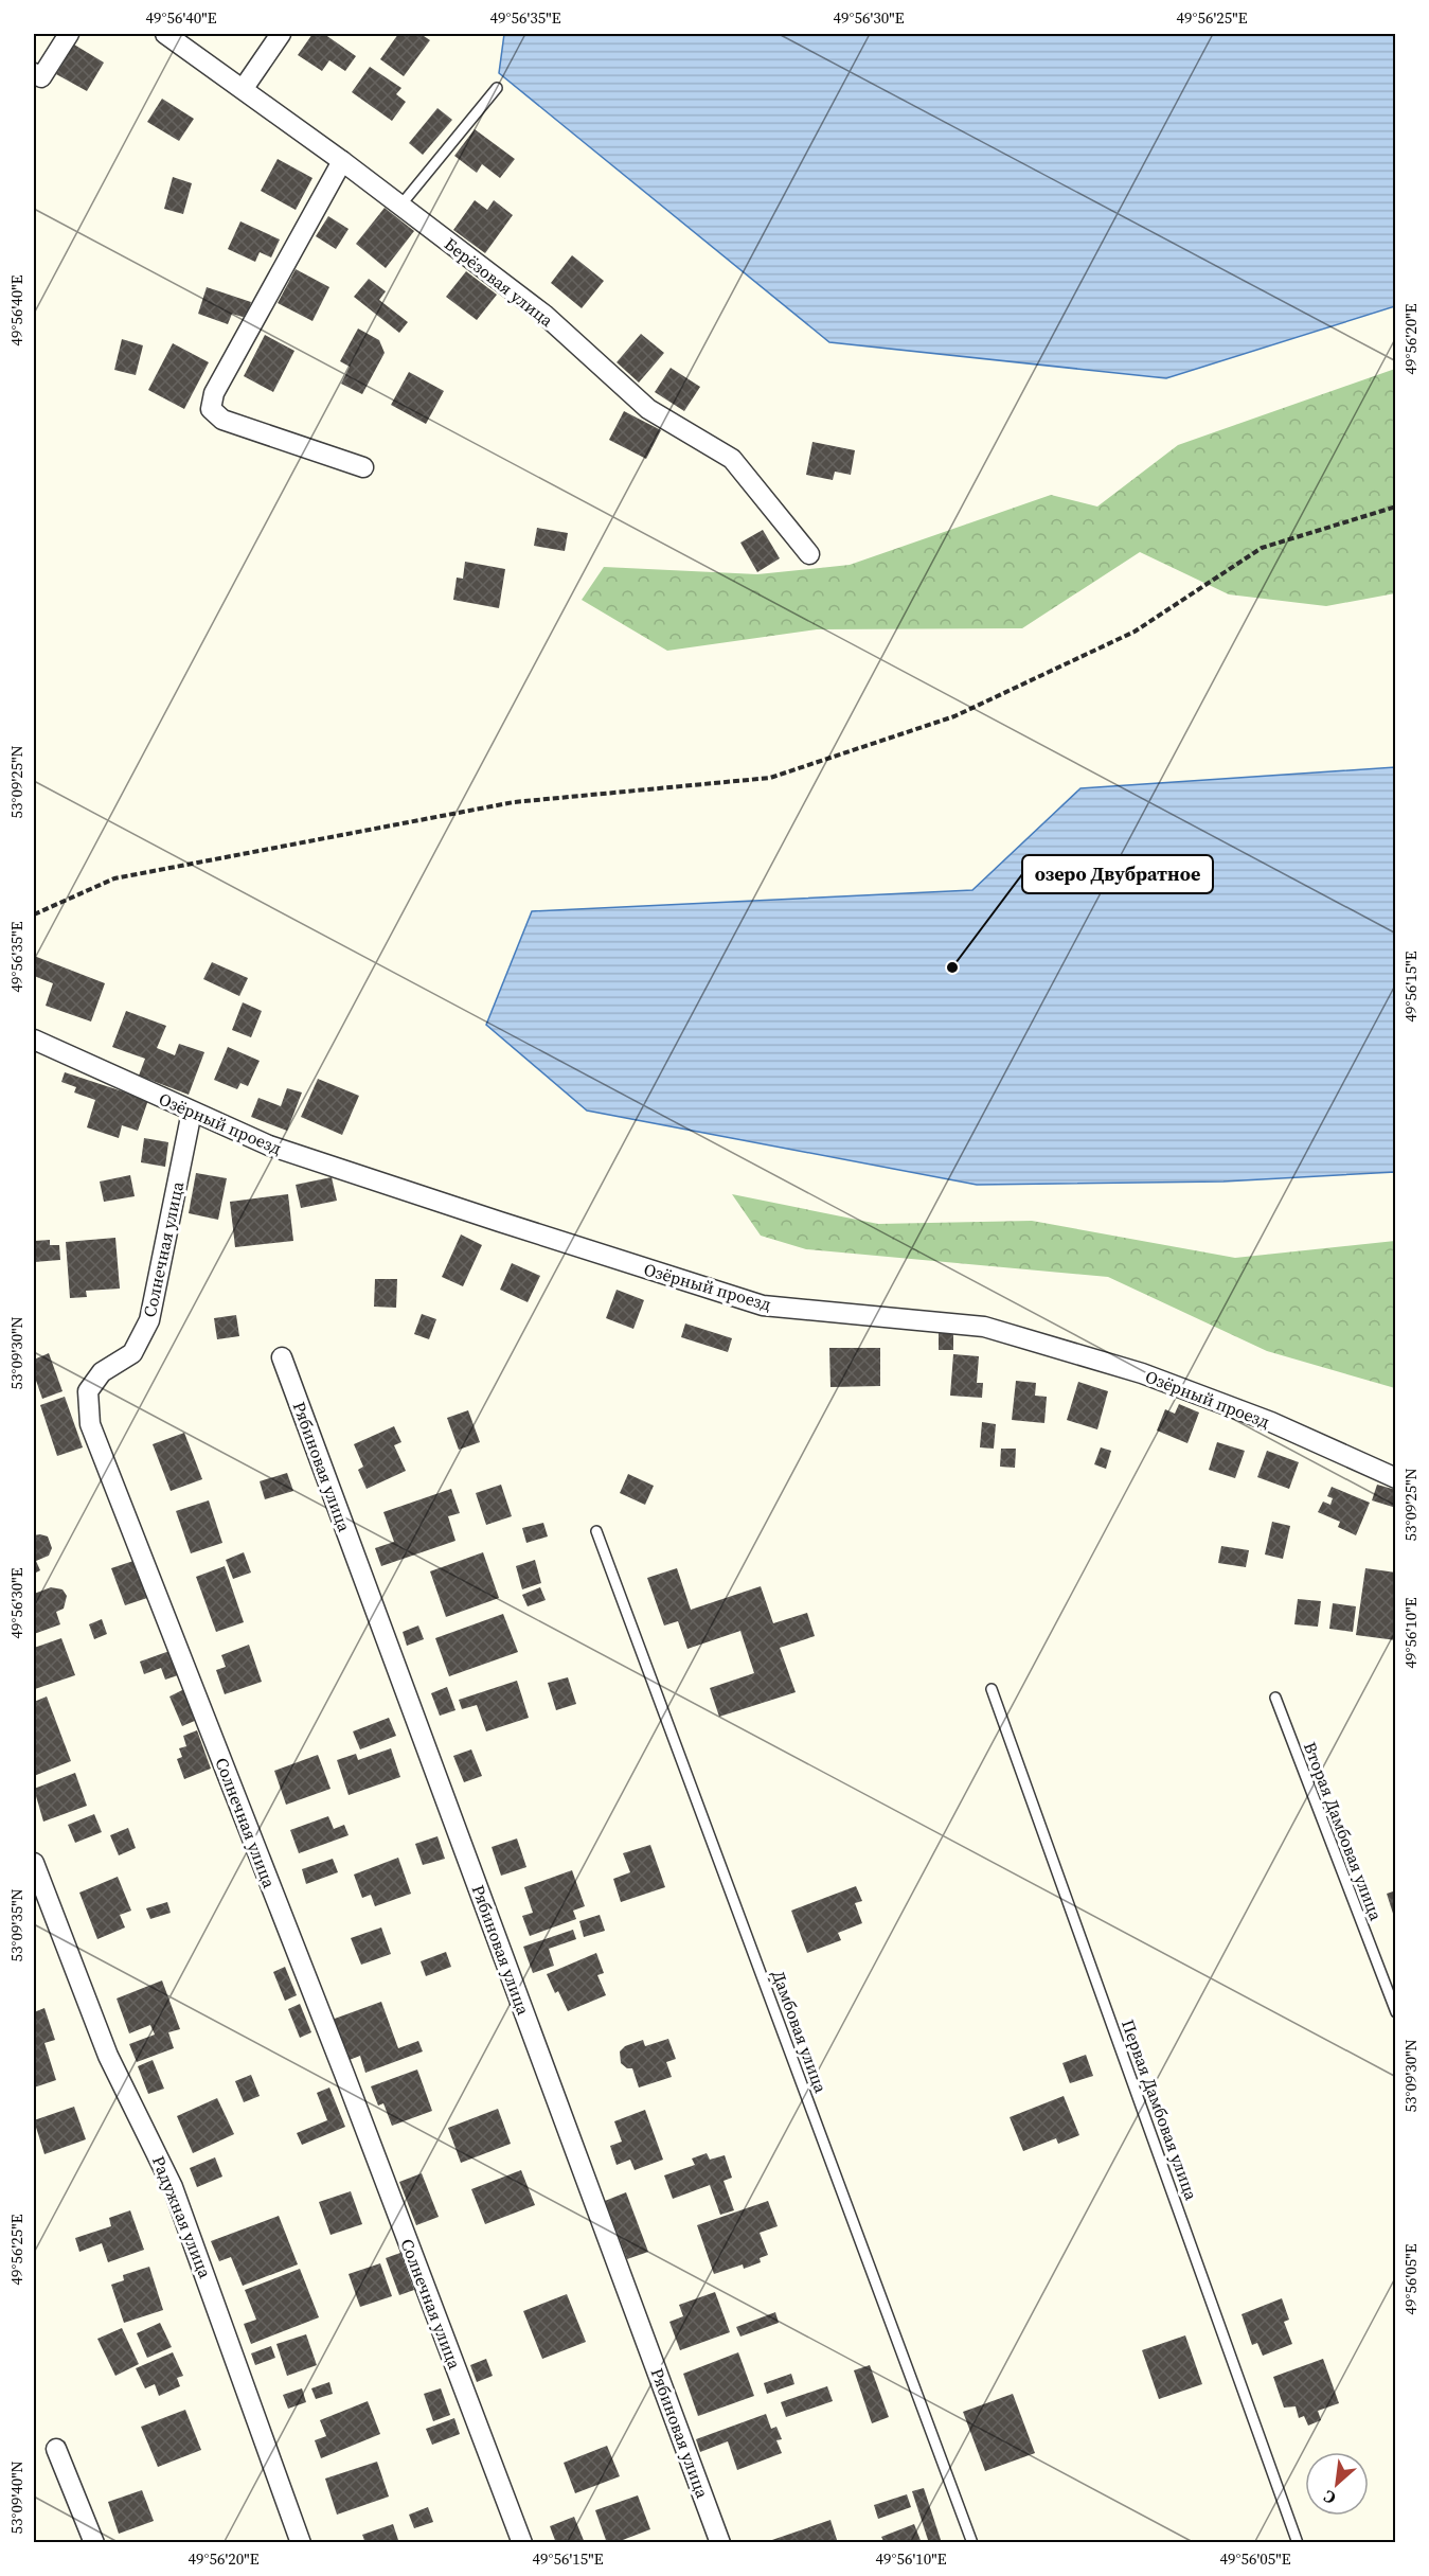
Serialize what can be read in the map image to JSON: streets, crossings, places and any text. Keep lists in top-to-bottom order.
{
  "streets": {
    "street": [
      "Берёзовая улица",
      "Озёрный проезд",
      "Солнечная улица",
      "Рябиновая улица",
      "Радужная улица"
    ],
    "lane": ["Вторая Дамбовая улица", "Дамбовая улица", "Первая Дамбовая улица"]
  },
  "crossings": [
    ["Озёрный проезд", "Солнечная улица"]
  ],
  "places": ["озеро Двубратное"],
  "north": "bottom left",
  "coordinates": [
    "49°56'40\"E",
    "49°56'35\"E",
    "49°56'30\"E",
    "49°56'25\"E",
    "49°56'20\"E",
    "53°09'25\"N",
    "49°56'15\"E",
    "53°09'30\"N",
    "49°56'10\"E",
    "53°09'35\"N",
    "49°56'05\"E",
    "53°09'40\"N"
  ]
}
